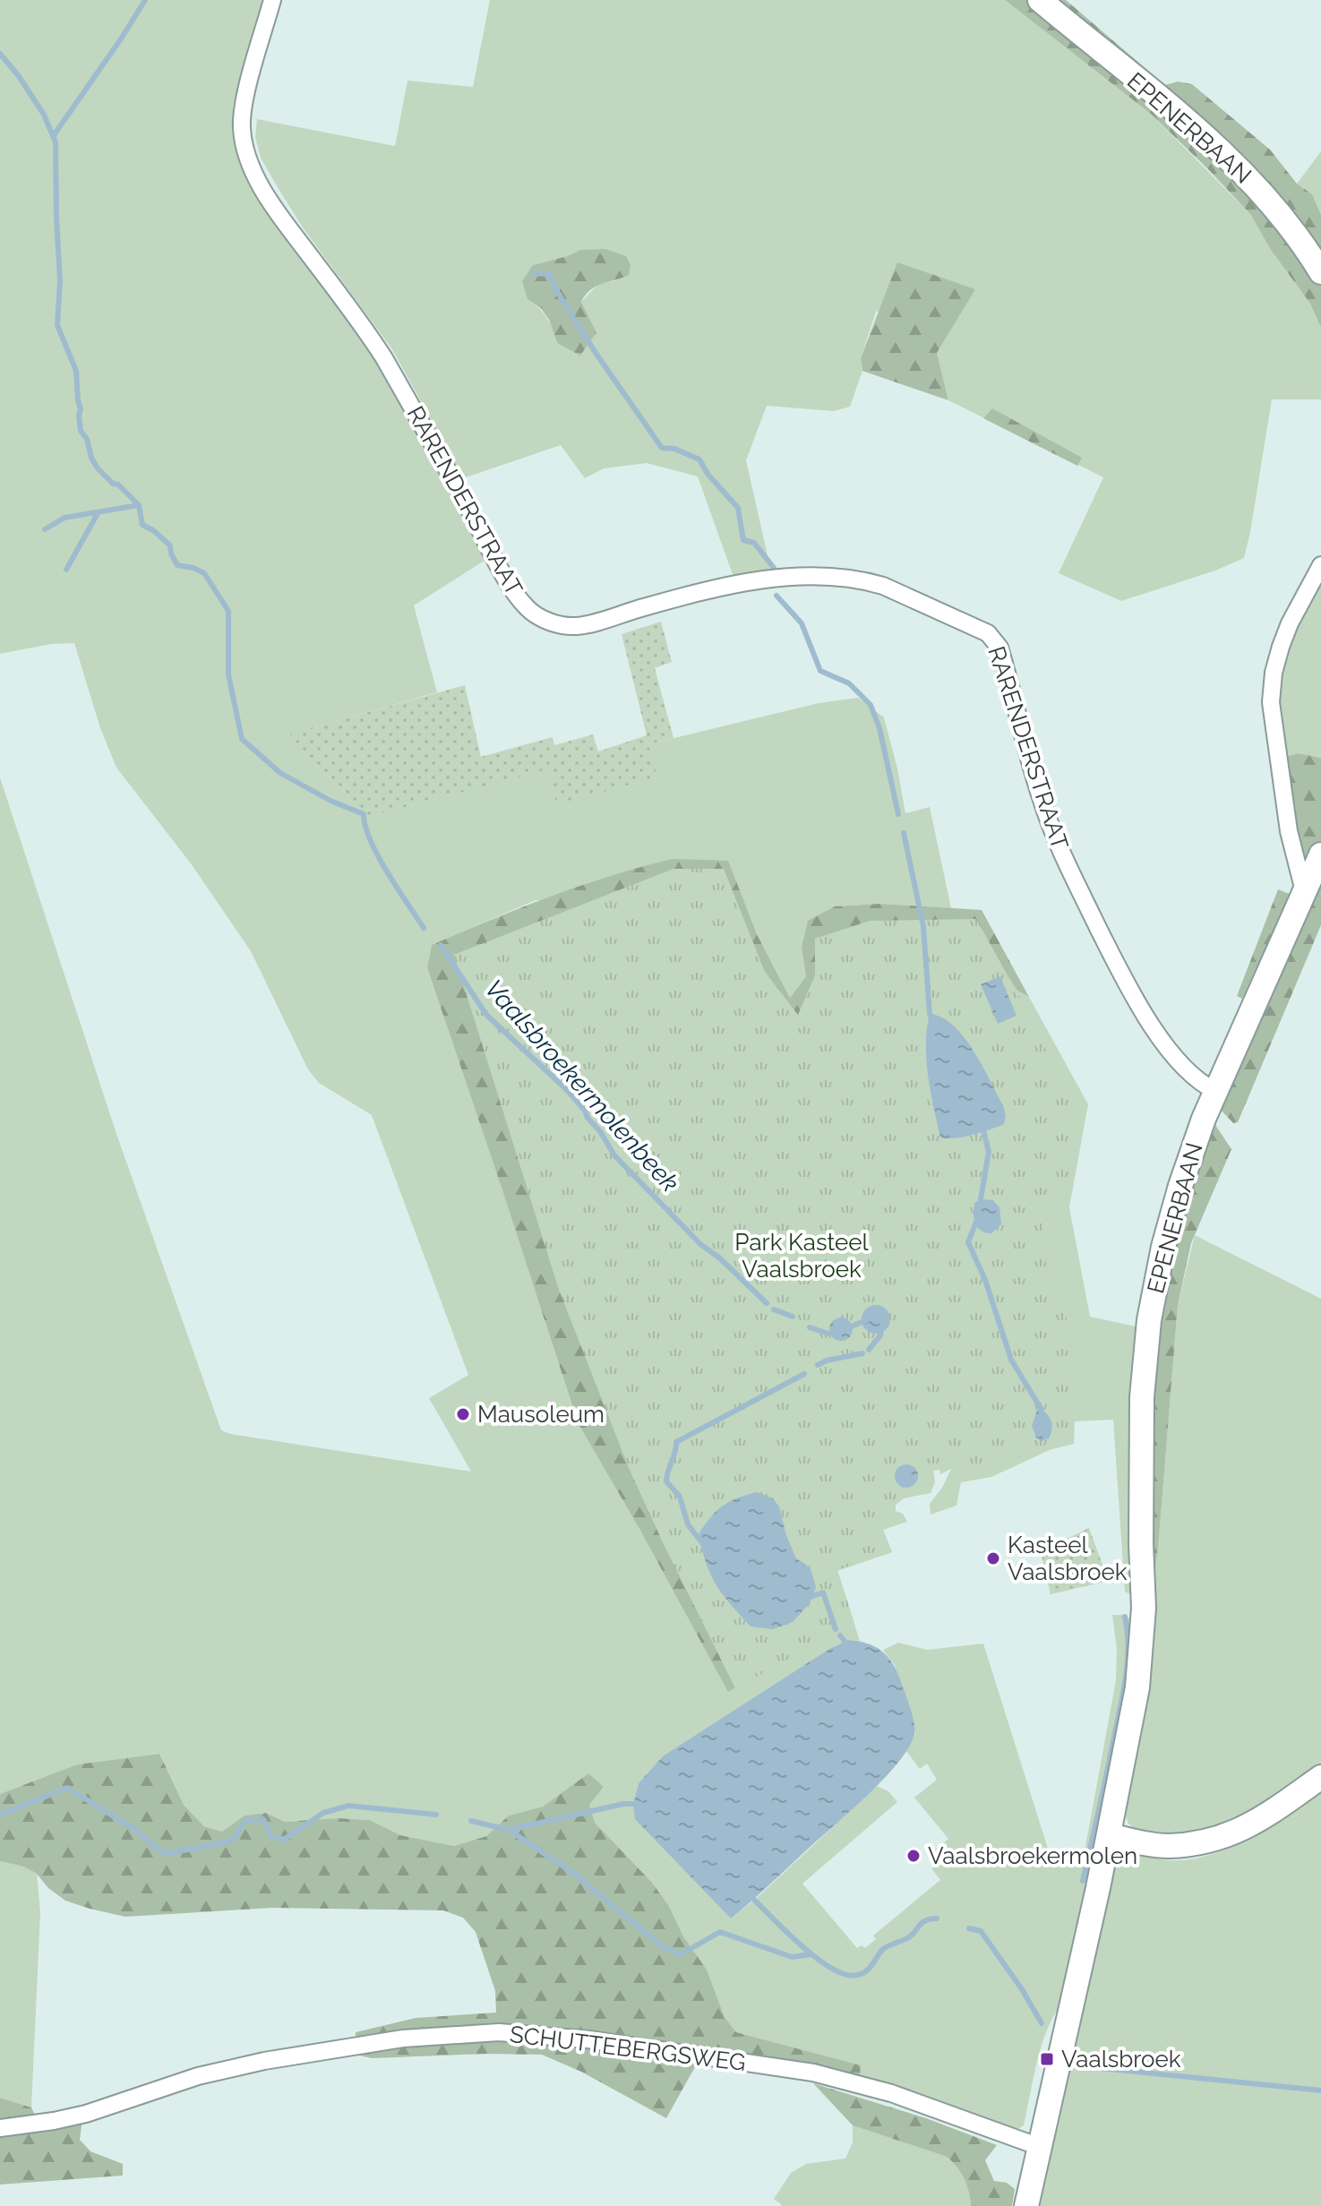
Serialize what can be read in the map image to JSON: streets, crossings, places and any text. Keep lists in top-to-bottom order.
{
  "streets": {
    "street": ["EPENERBAAN", "RARENDERSTRAAT", "SCHUTTEBERGSWEG"]
  },
  "crossings": [
    ["EPENERBAAN", "RARENDERSTRAAT"]
  ],
  "water": ["Vaalsbroekermolenbeek"],
  "parks": ["Park Kasteel Vaalsbroek"],
  "places": {
    "other": ["Mausoleum", "Kasteel Vaalsbroek", "Vaalsbroekermolen"],
    "transit": ["Vaalsbroek"]
  }
}
